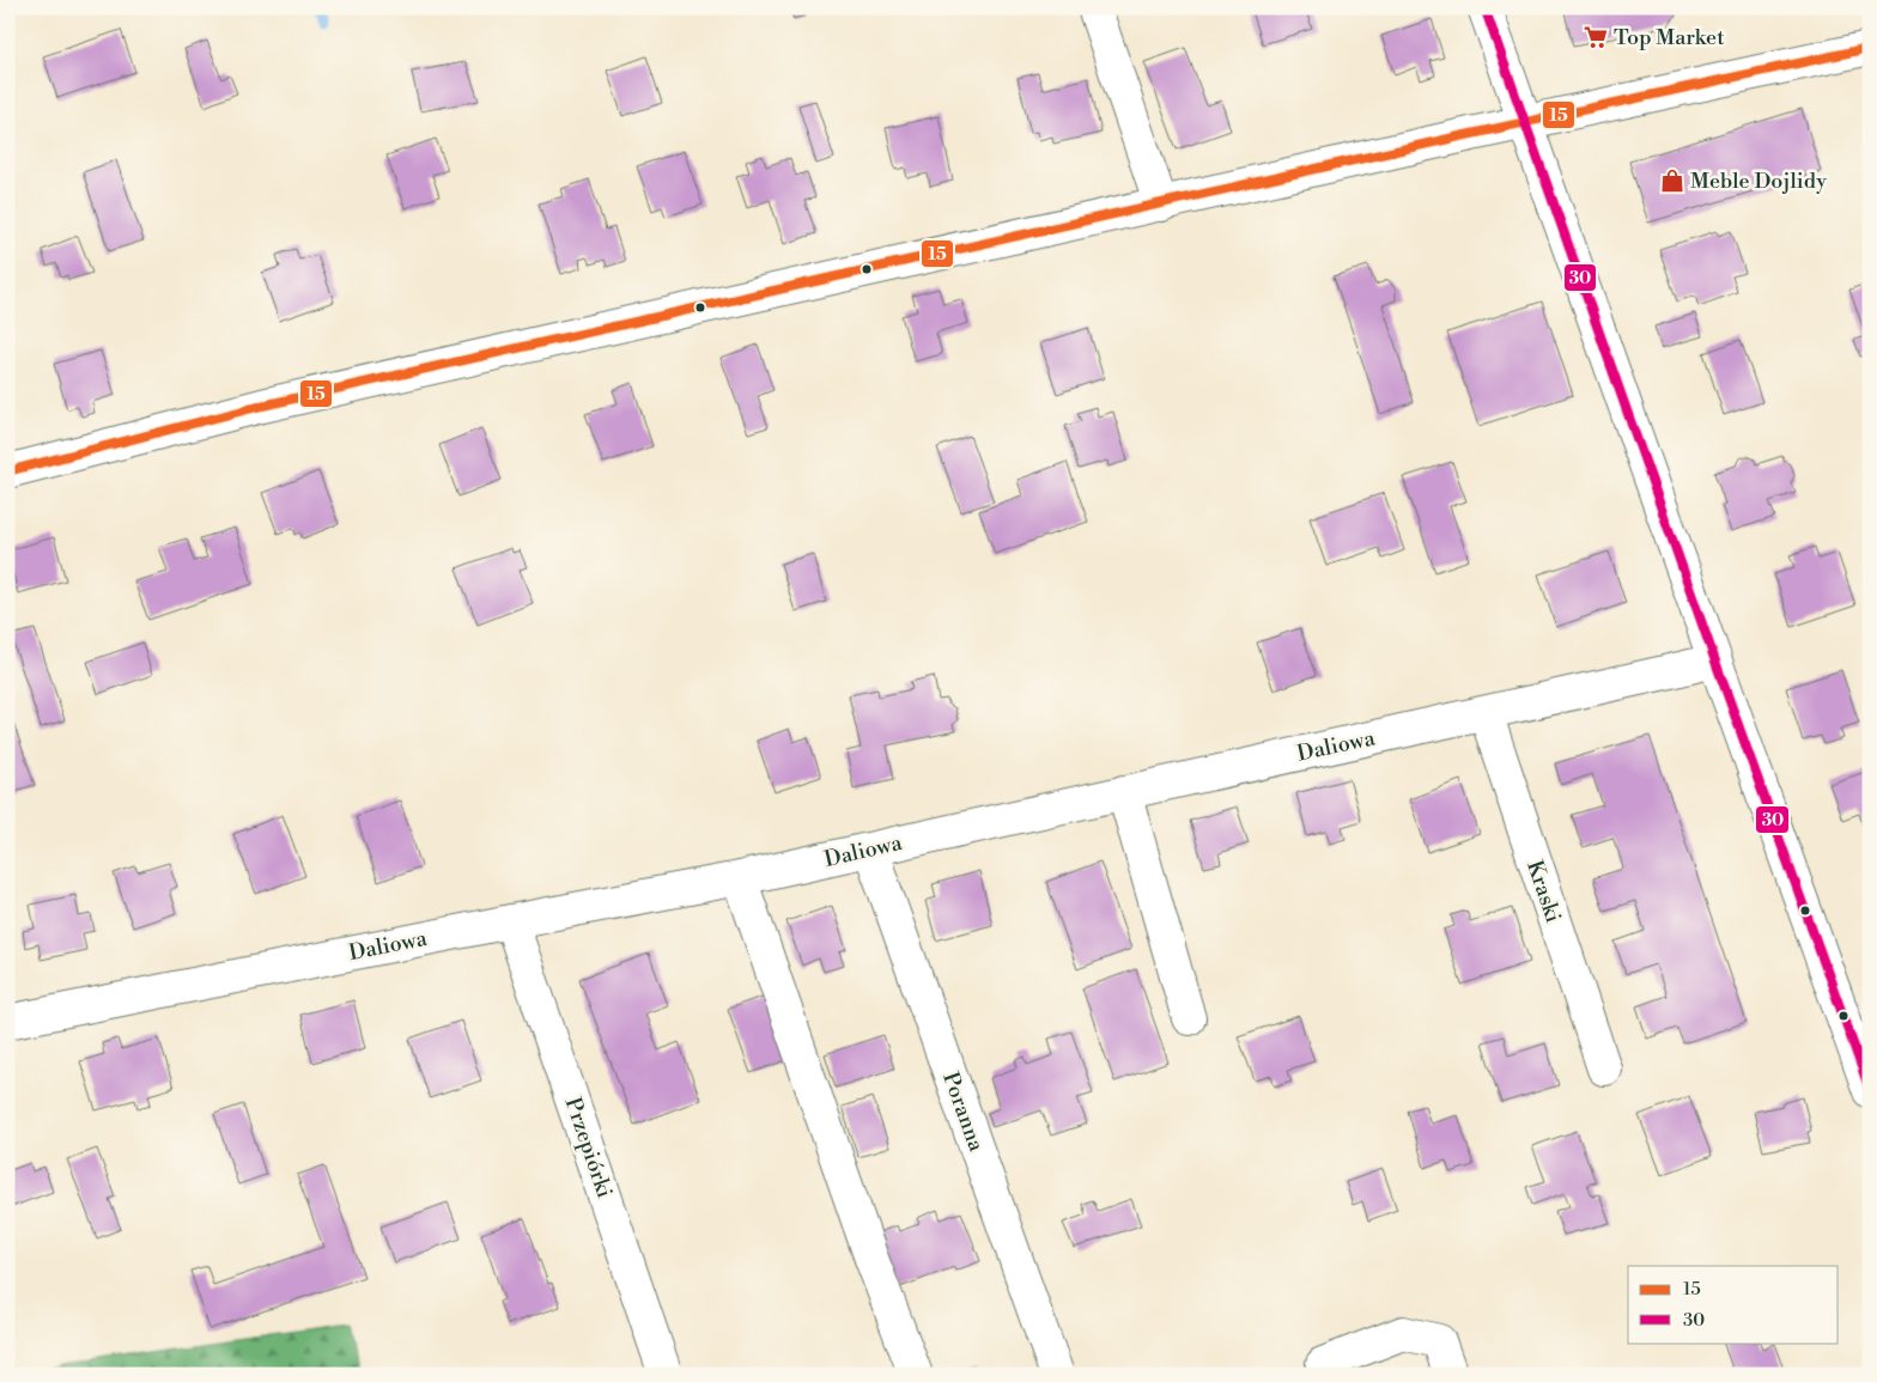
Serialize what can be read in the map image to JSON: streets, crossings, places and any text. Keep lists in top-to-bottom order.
{
  "streets": {
    "street": [
      "Daliowa",
      "Kraski",
      "Poranna",
      "Przepiórki"
    ]
  },
  "crossings": [
    ["Daliowa", "Kraski"],
    ["Daliowa", "Poranna"],
    ["Daliowa", "Przepiórki"]
  ],
  "places": {
    "supermarket": ["Top Market"],
    "shop": ["Meble Dojlidy"]
  },
  "lines": ["transit line 30", "transit line 15"],
  "legend": ["15", "30"]
}
